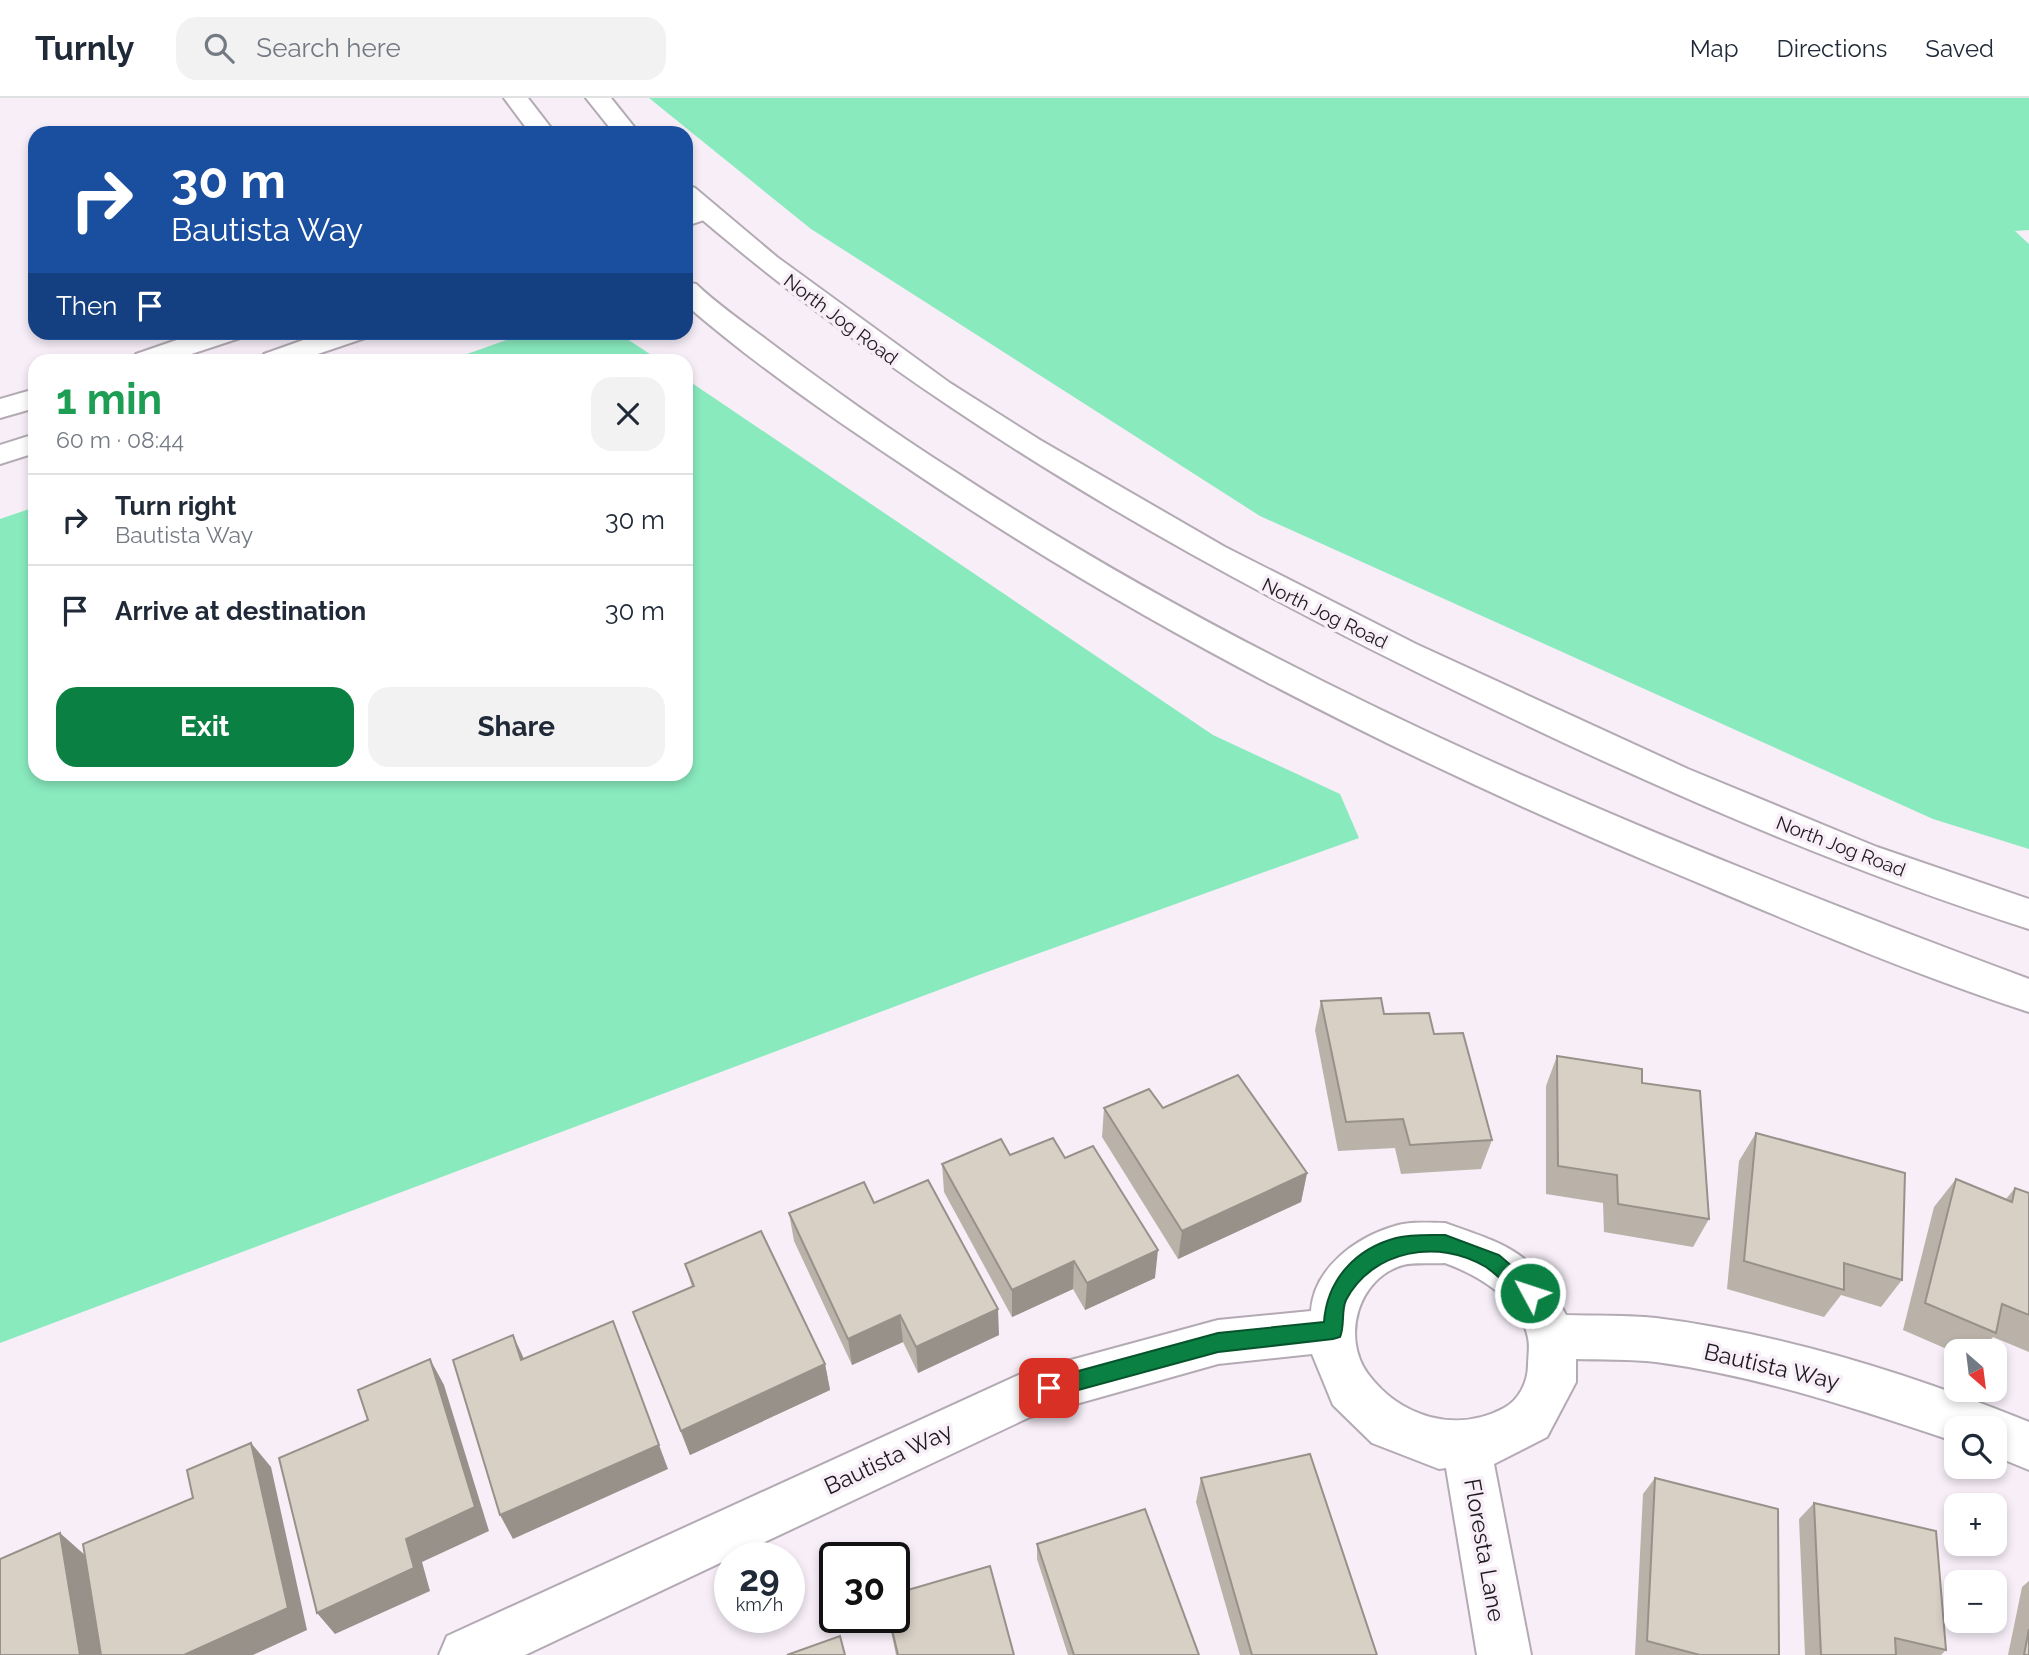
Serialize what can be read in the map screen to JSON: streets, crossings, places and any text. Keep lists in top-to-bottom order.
{
  "streets": {
    "main road": ["North Jog Road", "Bautista Way", "Floresta Lane"]
  },
  "crossings": [
    ["Bautista Way", "Floresta Lane"]
  ],
  "north": "bottom right",
  "page": {
    "header": "Turnly",
    "search": "Search here",
    "nav": ["Map", "Directions", "Saved"],
    "turn": ["30 m", "Bautista Way"],
    "then": "Then",
    "heading": ["1 min", "60 m · 08:44"],
    "list": [
      {
        "name": "Turn right",
        "note": "Bautista Way",
        "value": "30 m"
      },
      {
        "name": "Arrive at destination",
        "value": "30 m"
      }
    ],
    "buttons": ["Exit", "Share"],
    "map_buttons": ["+", "−"],
    "speed": "29 km/h",
    "limit": "30"
  }
}
